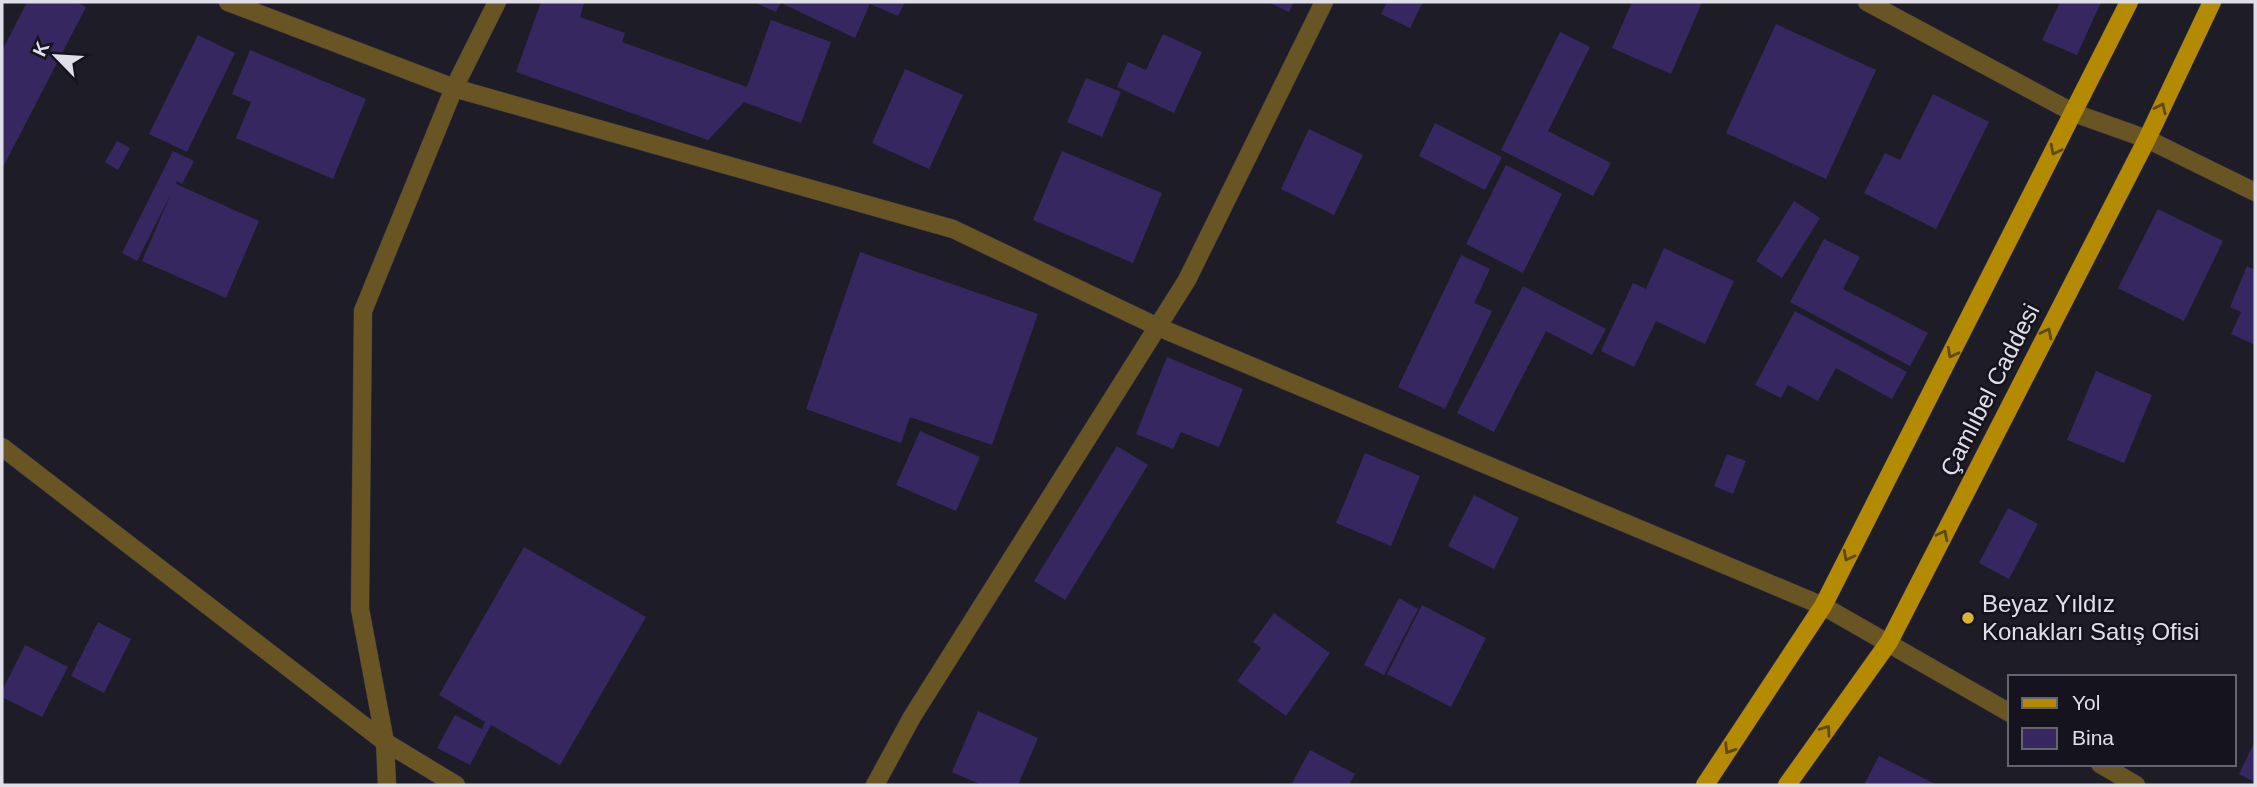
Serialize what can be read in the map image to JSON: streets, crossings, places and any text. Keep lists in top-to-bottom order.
{
  "streets": {
    "main road": ["Çamlıbel Caddesi"]
  },
  "places": ["Beyaz Yıldız Konakları Satış Ofisi"],
  "legend": ["Yol", "Bina"],
  "north": "top left"
}
